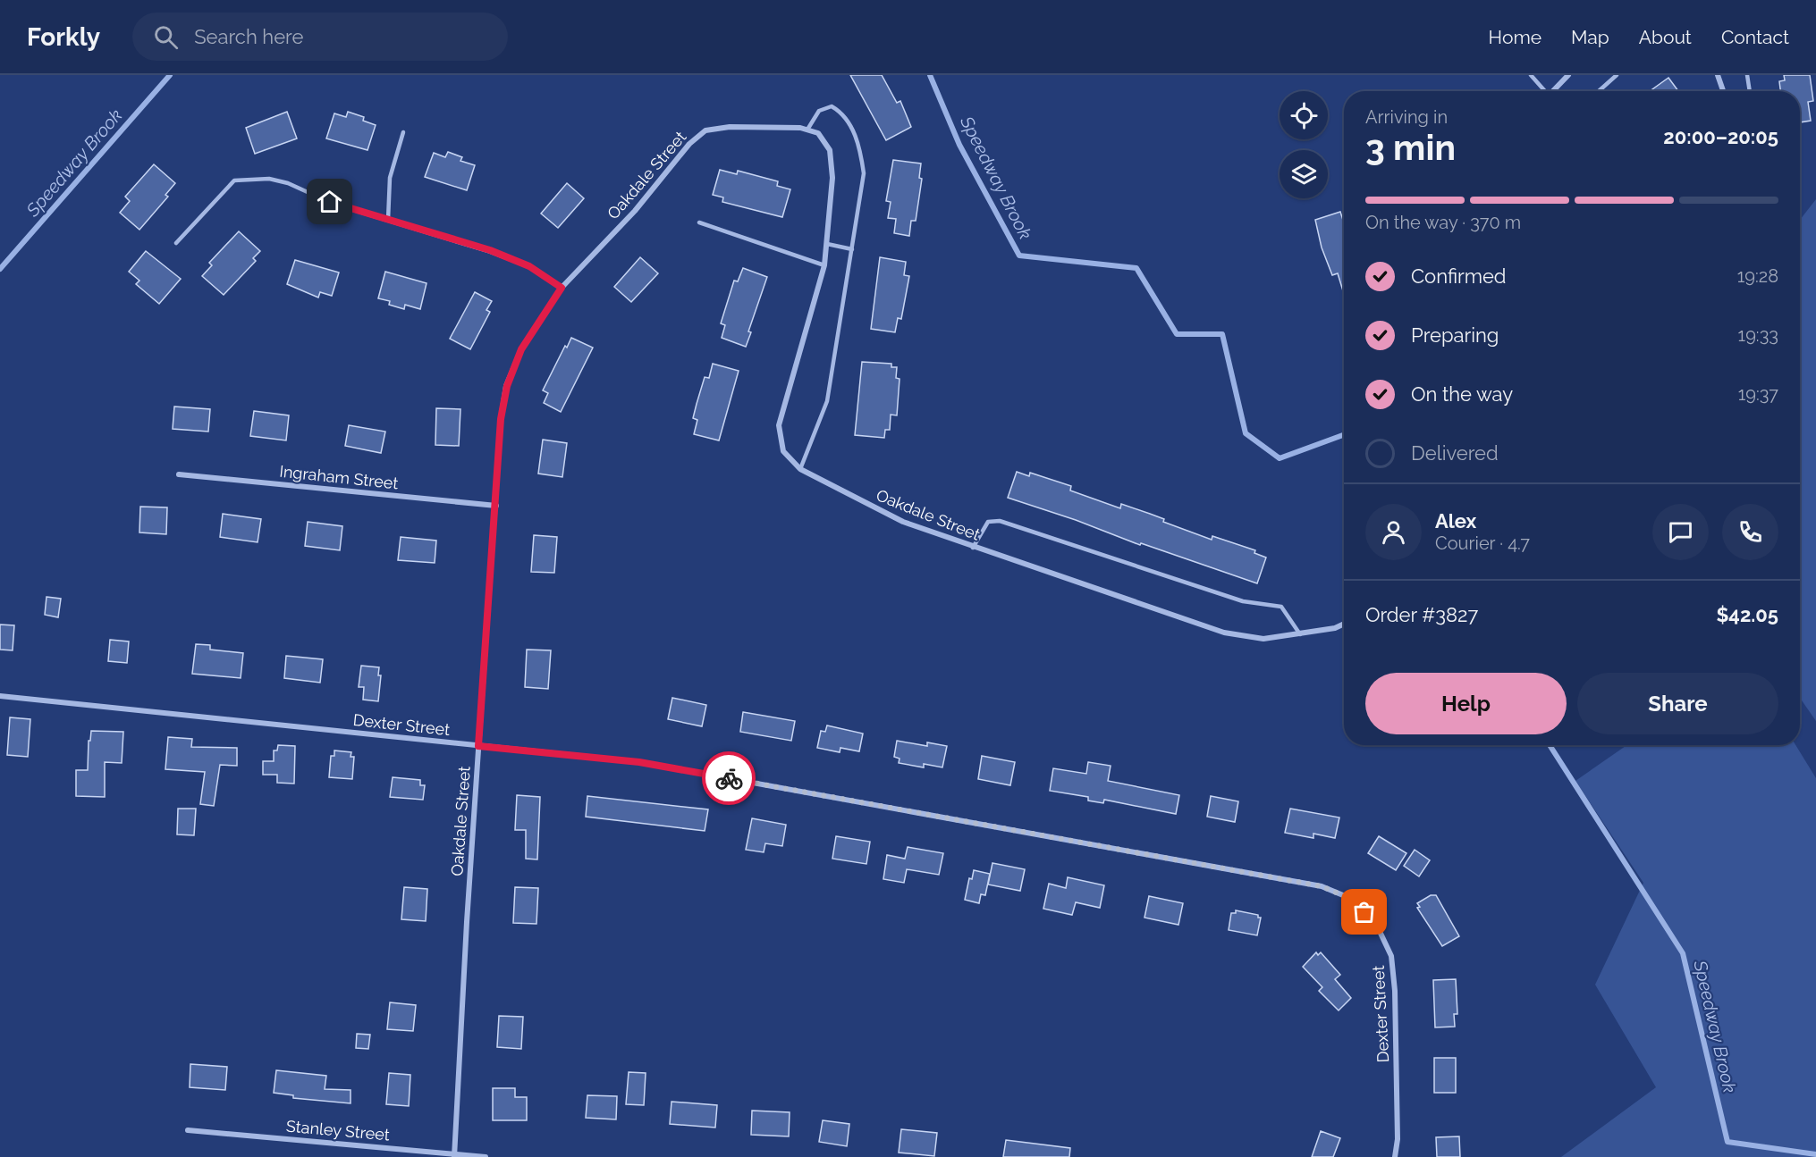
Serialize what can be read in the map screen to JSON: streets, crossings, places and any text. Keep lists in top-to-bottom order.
{
  "streets": {
    "street": [
      "Oakdale Street",
      "Ingraham Street",
      "Dexter Street",
      "Stanley Street"
    ]
  },
  "crossings": [
    ["Oakdale Street", "Ingraham Street"],
    ["Oakdale Street", "Dexter Street"],
    ["Oakdale Street", "Stanley Street"]
  ],
  "water": ["Speedway Brook"],
  "page": {
    "header": "Forkly",
    "search": "Search here",
    "nav": [
      "Home",
      "Map",
      "About",
      "Contact"
    ],
    "heading": ["3 min", "Arriving in", "20:00–20:05"],
    "panel": [
      "Alex",
      "Courier · 4.7",
      "Order #3827",
      "$42.05"
    ],
    "bar": "On the way · 370 m",
    "list": [
      ["Confirmed", "19:28"],
      ["Preparing", "19:33"],
      ["On the way", "19:37"],
      "Delivered"
    ],
    "buttons": ["Help", "Share"]
  }
}
